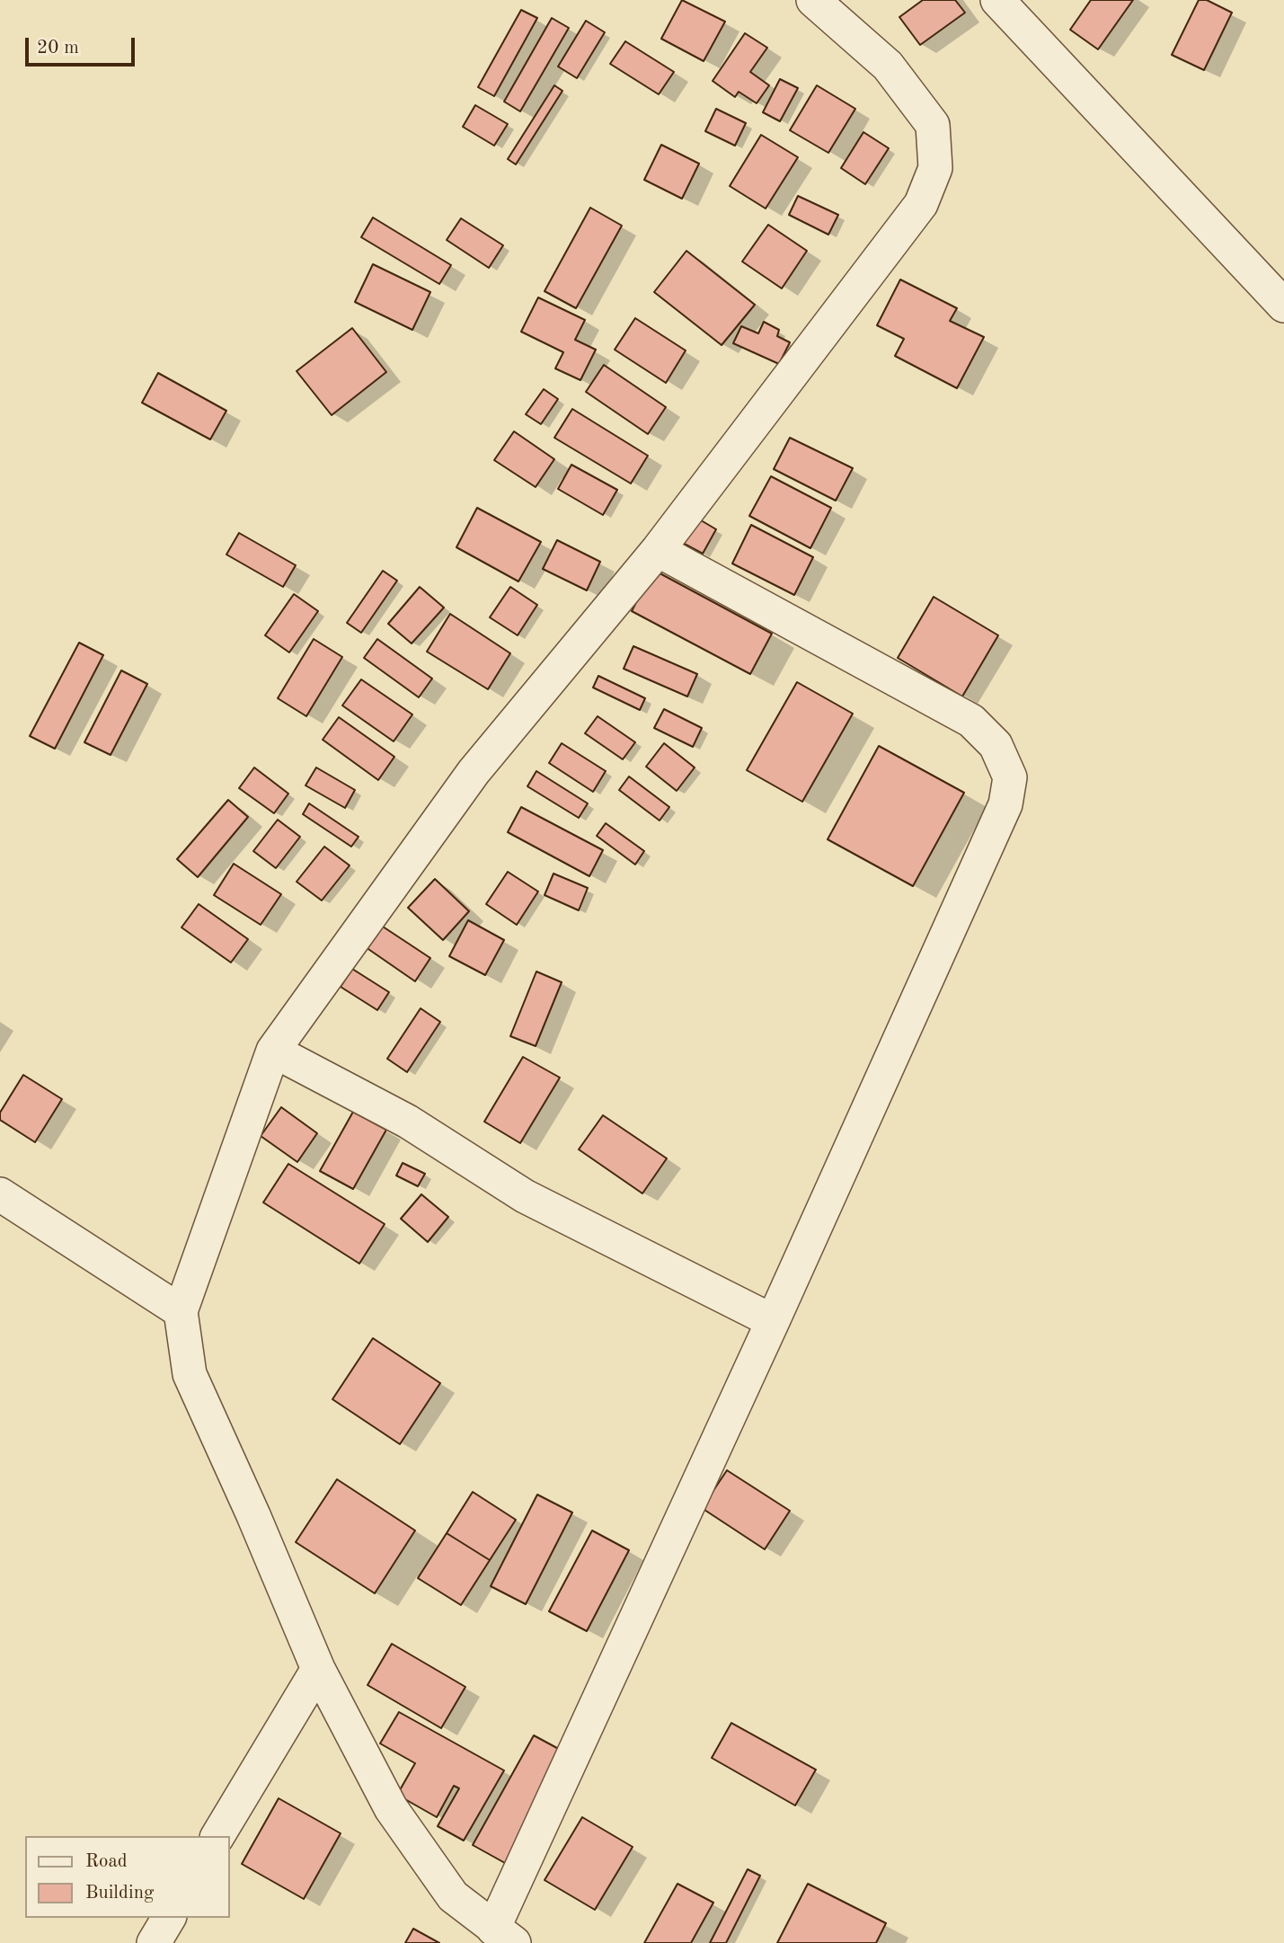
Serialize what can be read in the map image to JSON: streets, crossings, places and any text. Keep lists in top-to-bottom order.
{
  "legend": ["Road", "Building"],
  "scale_bar": "20 m"
}
